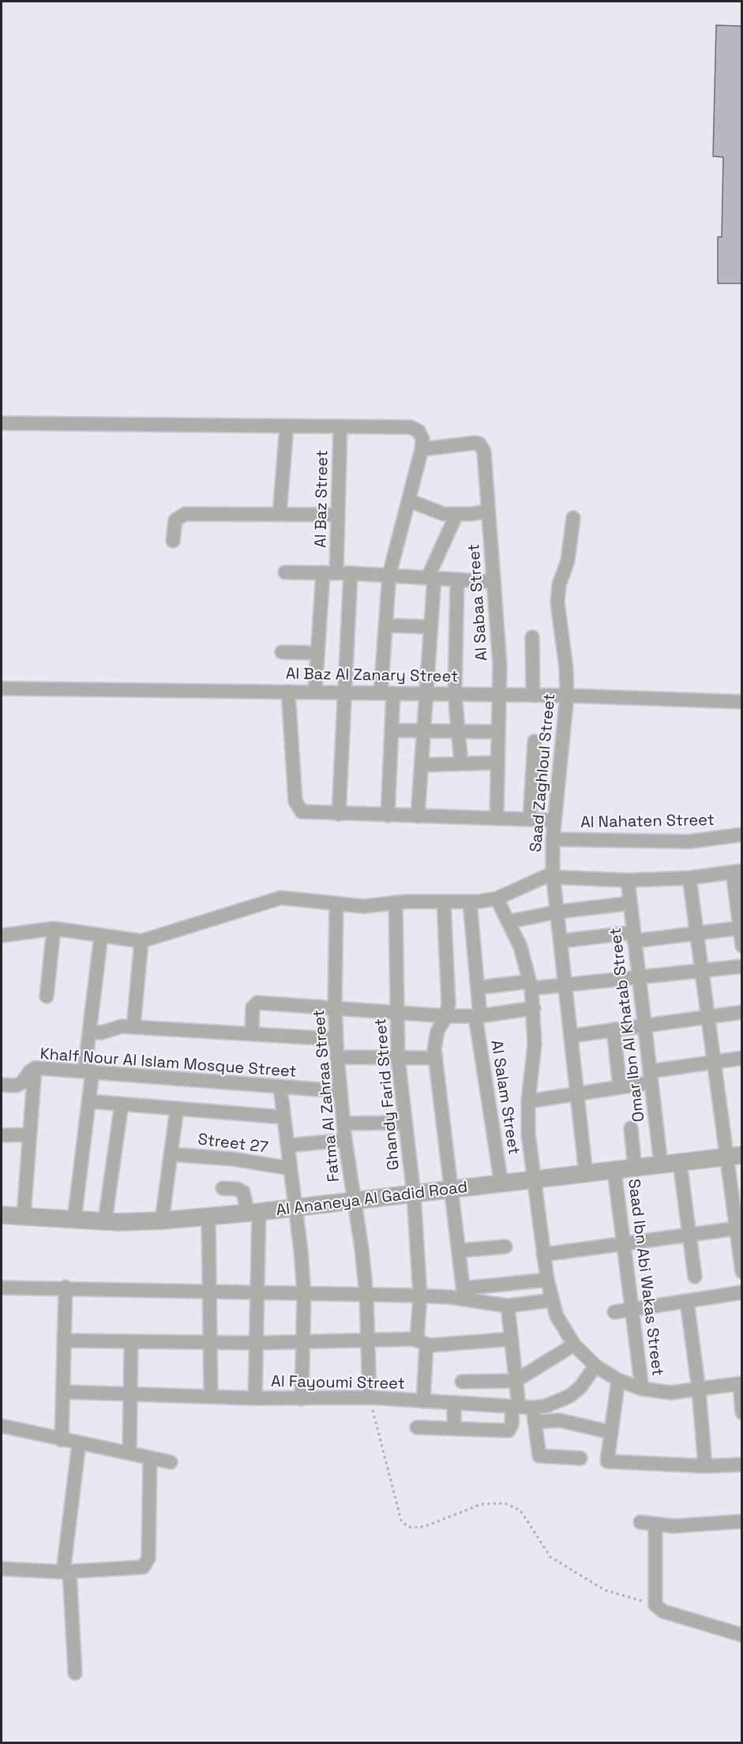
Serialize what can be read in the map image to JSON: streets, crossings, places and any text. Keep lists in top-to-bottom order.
{
  "streets": {
    "street": [
      "Al Baz Street",
      "Al Sabaa Street",
      "Al Baz Al Zanary Street",
      "Saad Zaghloul Street",
      "Al Nahaten Street",
      "Omar Ibn Al Khatab Street",
      "Khalf Nour Al Islam Mosque Street",
      "Ghandy Farid Street",
      "Fatma Al Zahraa Street",
      "Al Salam Street",
      "Street 27",
      "Al Ananeya Al Gadid Road",
      "Saad Ibn Abi Wakas Street",
      "Al Fayoumi Street"
    ]
  },
  "crossings": [
    ["Al Sabaa Street", "Al Baz Al Zanary Street"],
    ["Al Baz Al Zanary Street", "Saad Zaghloul Street"],
    ["Saad Zaghloul Street", "Al Nahaten Street"],
    ["Saad Zaghloul Street", "Al Ananeya Al Gadid Road"],
    ["Omar Ibn Al Khatab Street", "Al Ananeya Al Gadid Road"],
    ["Khalf Nour Al Islam Mosque Street", "Fatma Al Zahraa Street"],
    ["Ghandy Farid Street", "Al Ananeya Al Gadid Road"],
    ["Ghandy Farid Street", "Al Fayoumi Street"],
    ["Fatma Al Zahraa Street", "Al Ananeya Al Gadid Road"],
    ["Fatma Al Zahraa Street", "Al Fayoumi Street"],
    ["Al Salam Street", "Al Ananeya Al Gadid Road"],
    ["Al Ananeya Al Gadid Road", "Saad Ibn Abi Wakas Street"]
  ]
}
